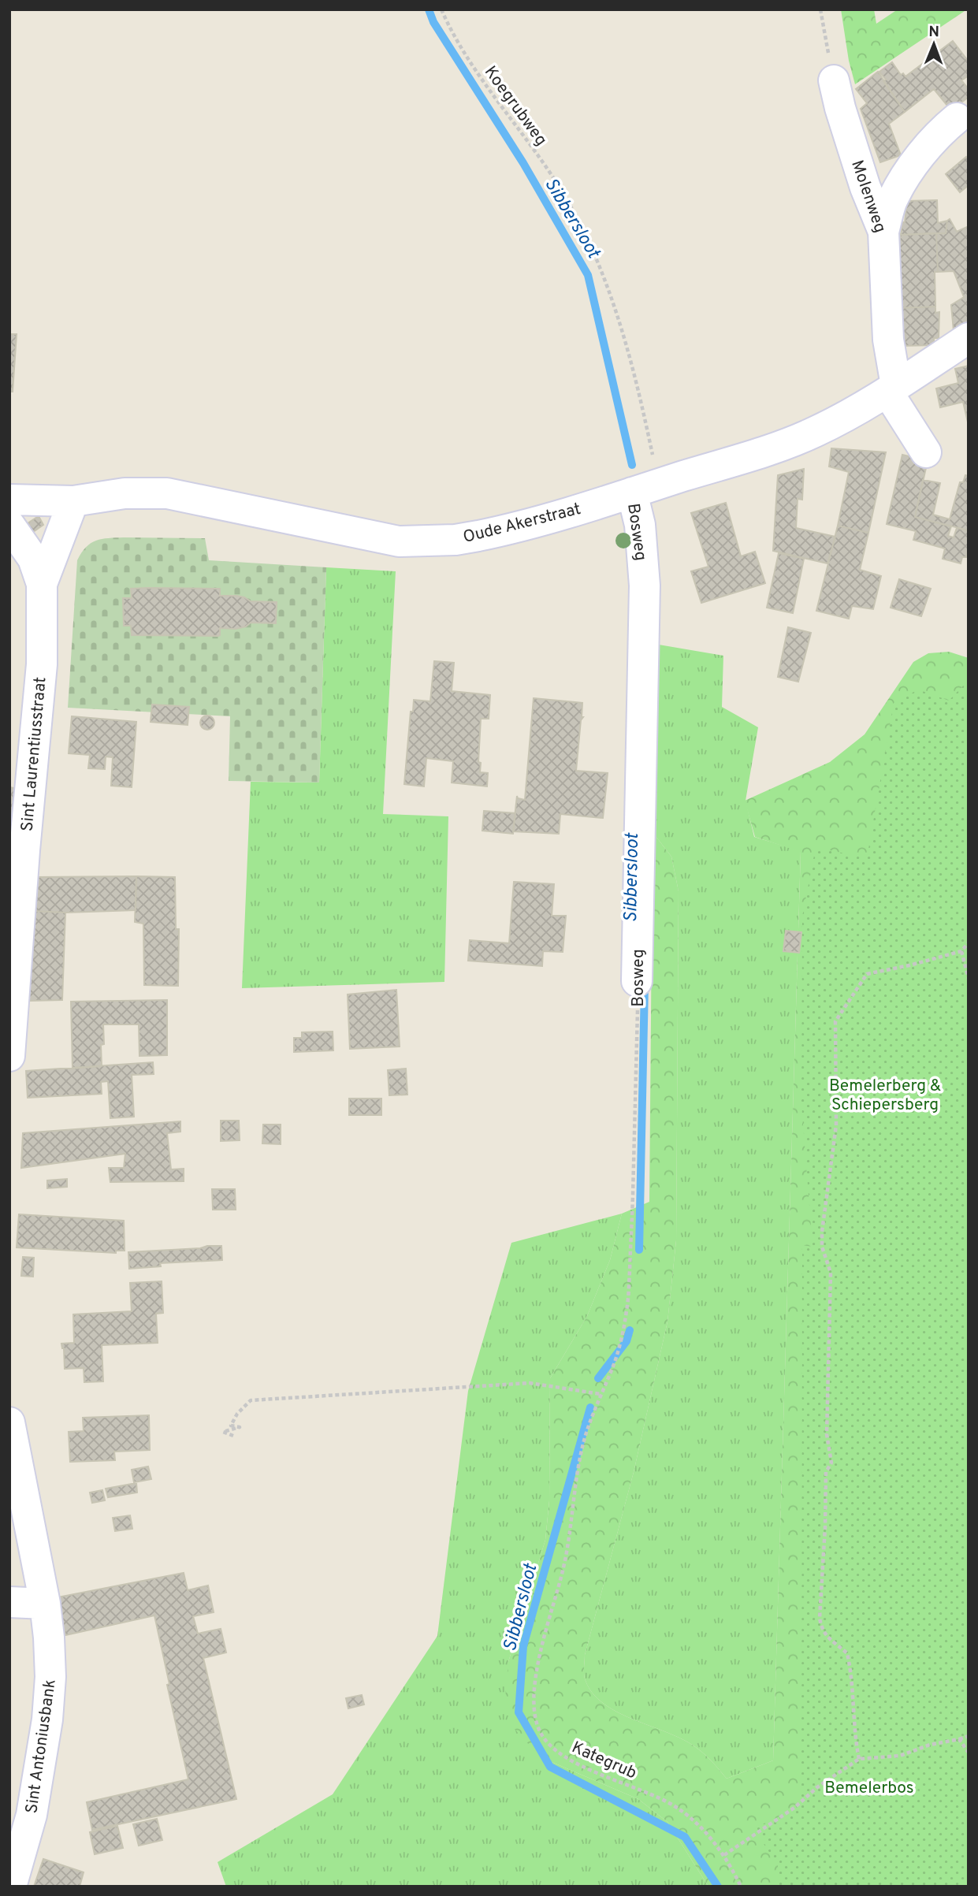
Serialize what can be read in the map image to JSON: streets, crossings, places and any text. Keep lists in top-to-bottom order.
{
  "streets": {
    "street": [
      "Molenweg",
      "Oude Akerstraat",
      "Bosweg",
      "Sint Laurentiusstraat",
      "Sint Antoniusbank"
    ],
    "path": ["Koegrubweg", "Kategrub"]
  },
  "crossings": [
    ["Molenweg", "Oude Akerstraat"],
    ["Oude Akerstraat", "Bosweg"],
    ["Oude Akerstraat", "Sint Laurentiusstraat"],
    ["Bosweg", "Kategrub"]
  ],
  "water": ["Sibbersloot"],
  "parks": ["Bemelerberg & Schiepersberg", "Bemelerbos"],
  "north": "top"
}
